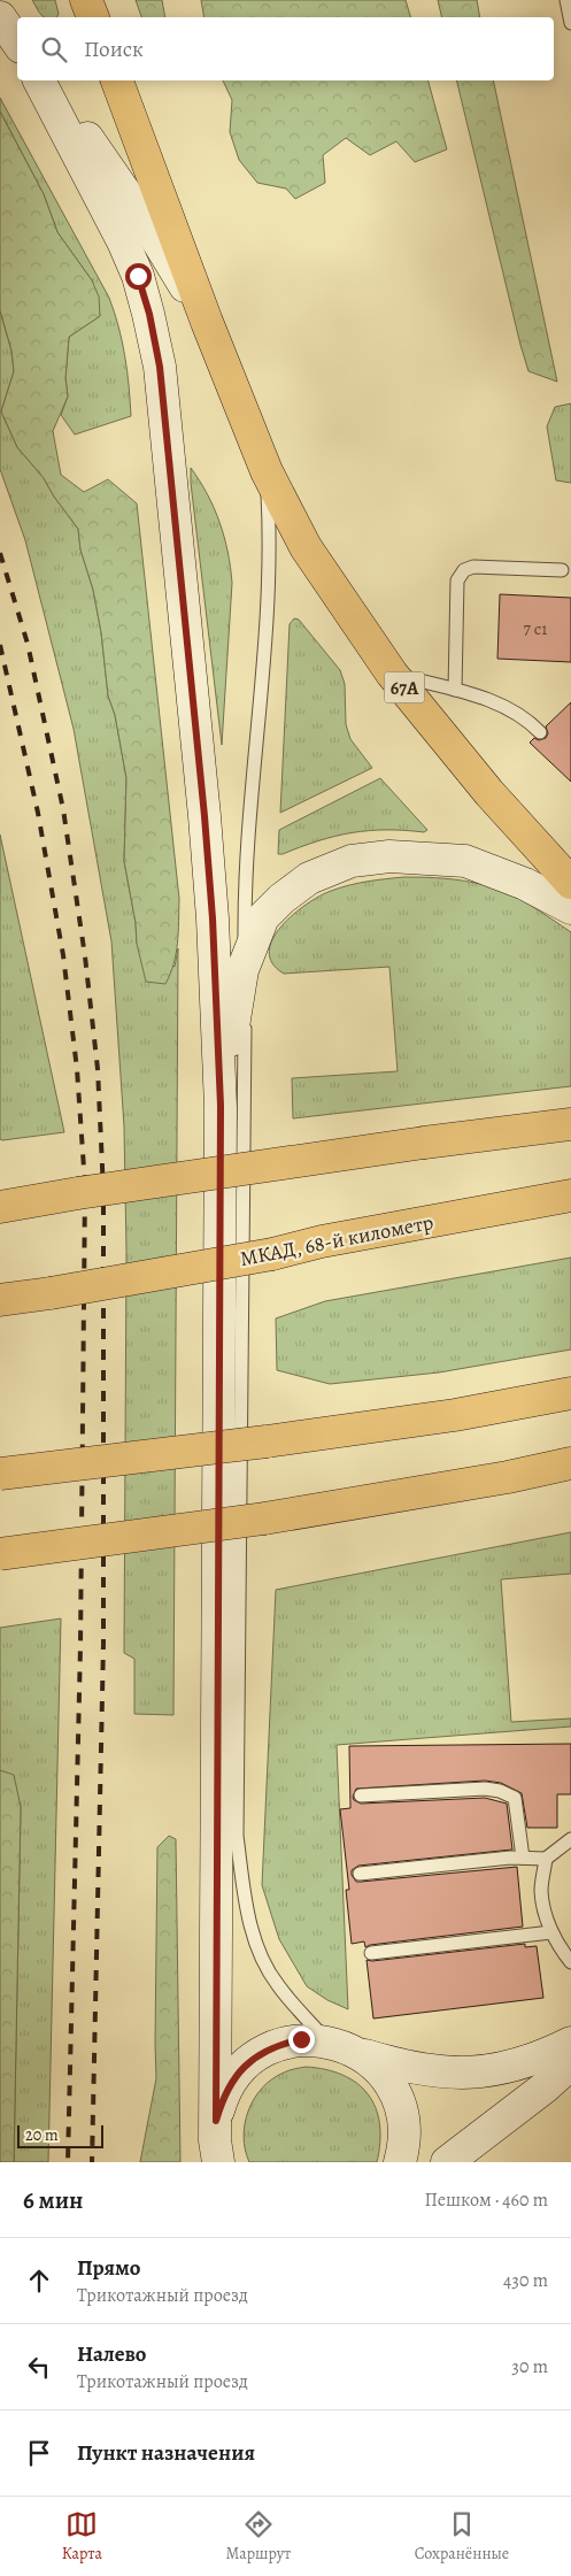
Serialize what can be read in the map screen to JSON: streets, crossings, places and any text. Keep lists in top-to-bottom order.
{
  "streets": {
    "main road": ["67A", "МКАД, 68-й километр"]
  },
  "house_numbers": ["7 с1"],
  "scale_bar": "20 m",
  "page": {
    "search": "Поиск",
    "scale": "20 m",
    "heading": ["6 мин", "Пешком · 460 m"],
    "list": [
      ["Прямо", "Трикотажный проезд", "430 m"],
      ["Налево", "Трикотажный проезд", "30 m"],
      "Пункт назначения"
    ],
    "nav": ["Карта", "Маршрут", "Сохранённые"]
  }
}
